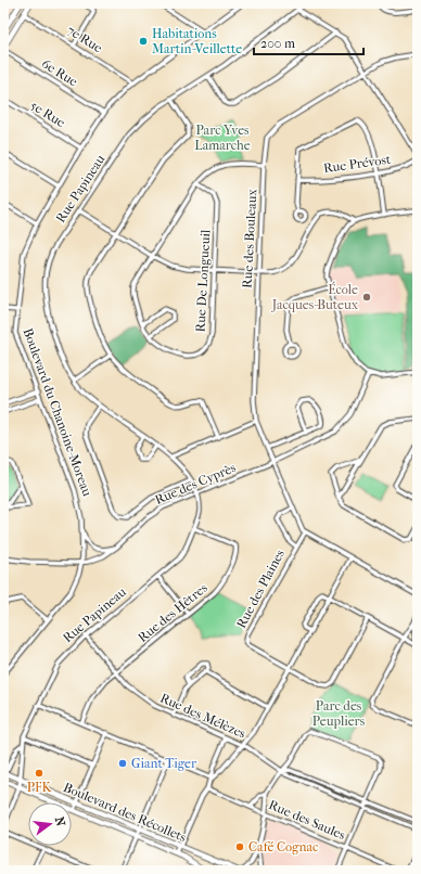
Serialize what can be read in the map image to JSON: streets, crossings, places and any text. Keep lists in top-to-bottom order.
{
  "streets": {
    "main road": ["Boulevard des Récollets"],
    "street": [
      "7e Rue",
      "6e Rue",
      "5e Rue",
      "Rue Prévost",
      "Rue Papineau",
      "Rue des Bouleaux",
      "Rue De Longueuil",
      "Boulevard du Chanoine-Moreau",
      "Rue des Cyprès",
      "Rue des Plaines",
      "Rue des Hêtres",
      "Rue des Mélèzes",
      "Rue des Saules"
    ]
  },
  "crossings": [
    ["7e Rue", "Boulevard du Chanoine-Moreau"],
    ["6e Rue", "Boulevard du Chanoine-Moreau"],
    ["5e Rue", "Boulevard du Chanoine-Moreau"],
    ["Rue Papineau", "Rue des Cyprès"],
    ["Rue Papineau", "Rue des Hêtres"],
    ["Rue Papineau", "Rue des Mélèzes"],
    ["Rue Papineau", "Boulevard des Récollets"],
    ["Rue des Bouleaux", "Rue De Longueuil"],
    ["Rue des Bouleaux", "Rue des Cyprès"],
    ["Rue des Bouleaux", "Rue des Plaines"],
    ["Rue des Hêtres", "Rue des Mélèzes"]
  ],
  "parks": ["Parc Yves Lamarche", "Parc des Peupliers"],
  "places": [
    "Habitations Martin-Veillette",
    "École Jacques-Buteux",
    "Giant Tiger",
    "PFK",
    "Café Cognac"
  ],
  "scale_bar": "200 m",
  "north": "right"
}
